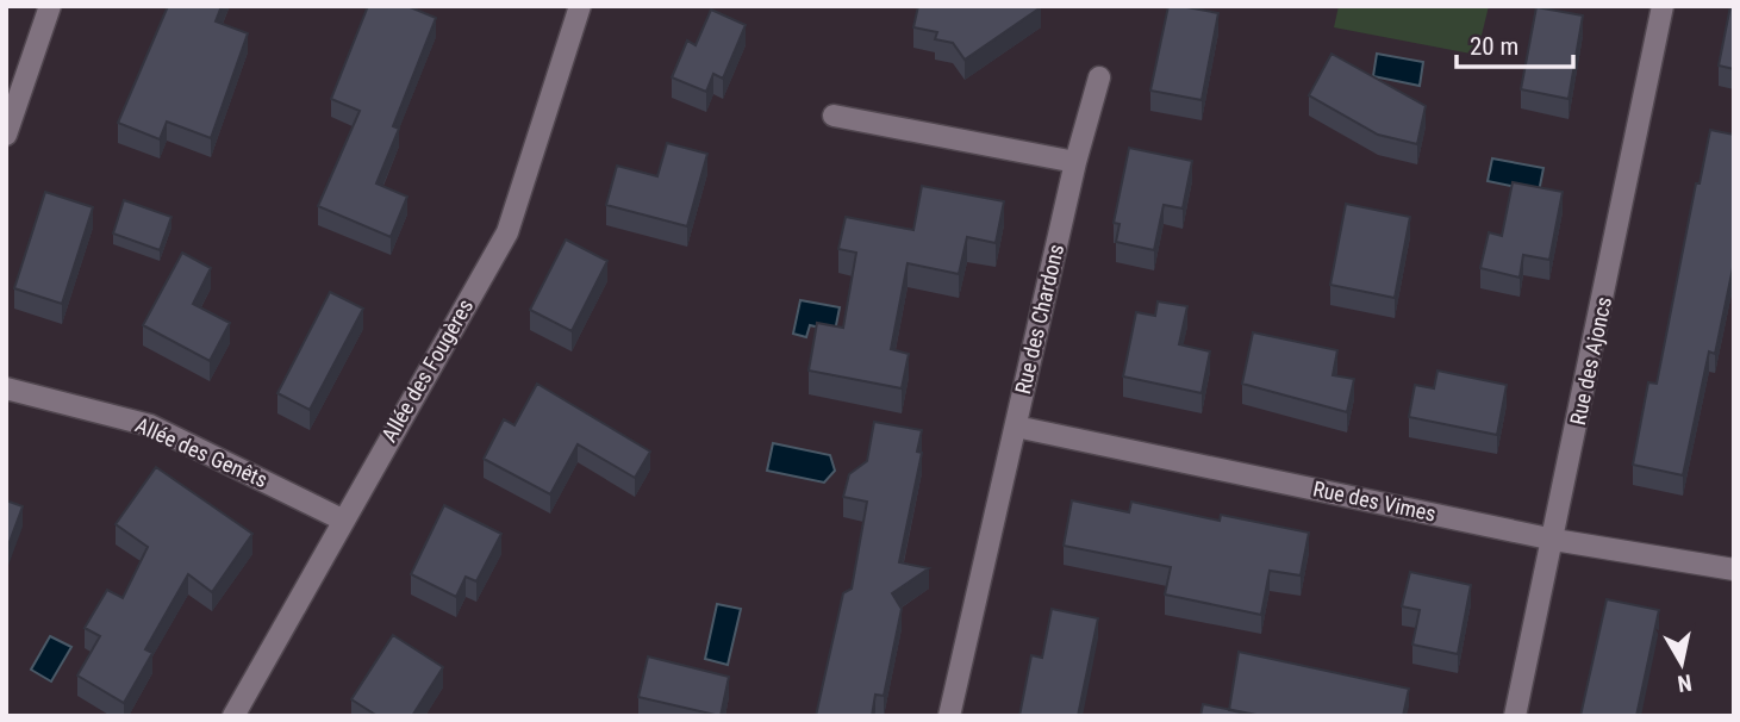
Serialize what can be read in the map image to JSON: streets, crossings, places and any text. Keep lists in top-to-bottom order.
{
  "streets": {
    "street": [
      "Rue des Chardons",
      "Rue des Ajoncs",
      "Allée des Fougères",
      "Allée des Genêts",
      "Rue des Vimes"
    ]
  },
  "crossings": [
    ["Rue des Chardons", "Rue des Vimes"],
    ["Rue des Ajoncs", "Rue des Vimes"],
    ["Allée des Fougères", "Allée des Genêts"]
  ],
  "scale_bar": "20 m",
  "north": "bottom"
}
